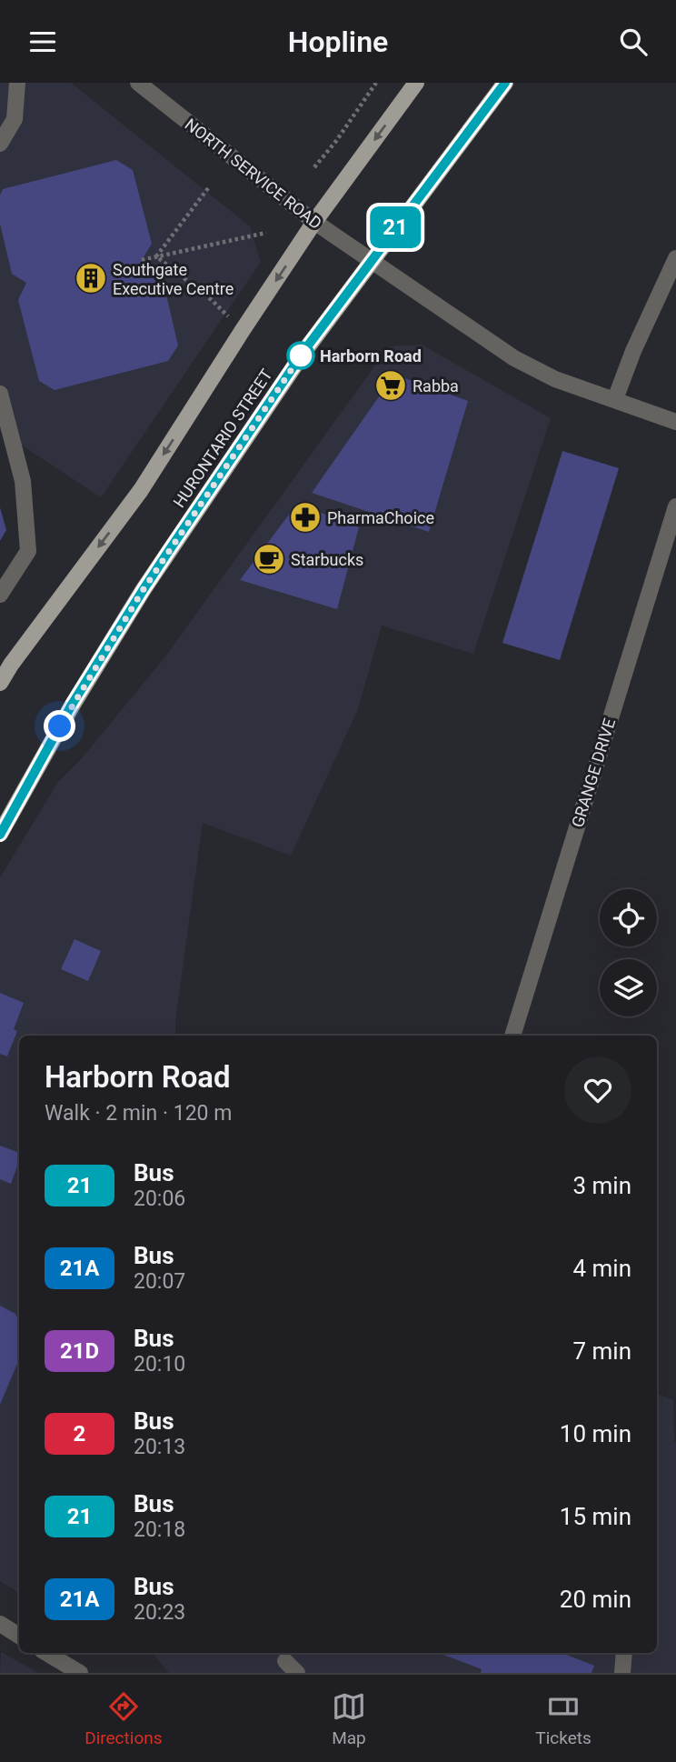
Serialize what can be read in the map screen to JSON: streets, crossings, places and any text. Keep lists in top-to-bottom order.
{
  "streets": {
    "main road": ["HURONTARIO STREET"],
    "street": ["NORTH SERVICE ROAD", "GRANGE DRIVE"]
  },
  "crossings": [
    ["NORTH SERVICE ROAD", "HURONTARIO STREET"]
  ],
  "places": {
    "building": ["Southgate Executive Centre"],
    "other": ["Harborn Road"],
    "supermarket": ["Rabba"],
    "pharmacy": ["PharmaChoice"],
    "cafe": ["Starbucks"]
  },
  "lines": ["bus line 21"],
  "page": {
    "header": "Hopline",
    "on_map": "21",
    "heading": ["Harborn Road", "Walk · 2 min · 120 m"],
    "list": [
      {
        "mark": "21",
        "name": "Bus",
        "note": "20:06",
        "value": "3 min"
      },
      {
        "mark": "21A",
        "name": "Bus",
        "note": "20:07",
        "value": "4 min"
      },
      {
        "mark": "21D",
        "name": "Bus",
        "note": "20:10",
        "value": "7 min"
      },
      {
        "mark": "2",
        "name": "Bus",
        "note": "20:13",
        "value": "10 min"
      },
      {
        "mark": "21",
        "name": "Bus",
        "note": "20:18",
        "value": "15 min"
      },
      {
        "mark": "21A",
        "name": "Bus",
        "note": "20:23",
        "value": "20 min"
      }
    ],
    "tabs": ["Directions", "Map", "Tickets"]
  }
}
